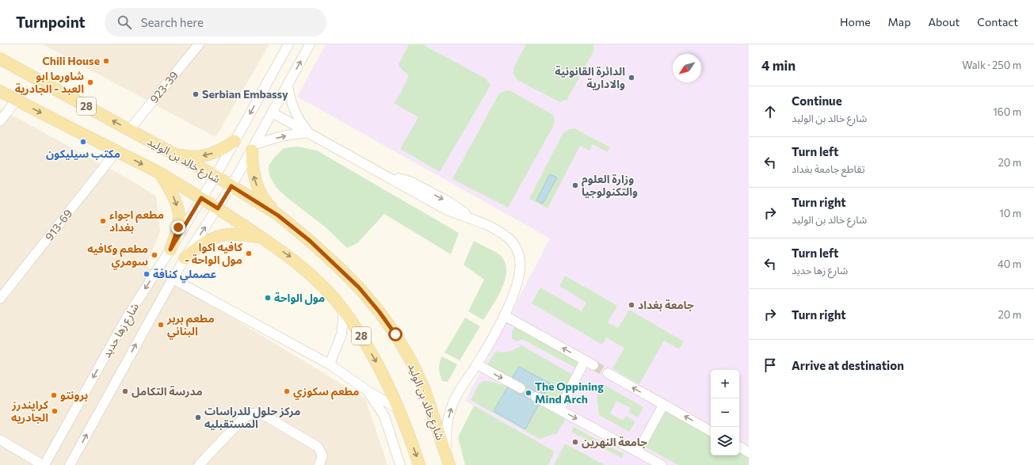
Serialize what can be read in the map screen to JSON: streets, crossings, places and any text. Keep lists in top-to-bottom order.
{
  "streets": {
    "main road": ["28", "شارع خالد بن الوليد"],
    "street": ["923-39", "913-69", "شارع زها حديد"]
  },
  "crossings": [
    ["923-39", "شارع خالد بن الوليد"],
    ["28", "913-69"],
    ["28", "شارع زها حديد"],
    ["شارع خالد بن الوليد", "شارع زها حديد"]
  ],
  "places": [
    "Chili House",
    "الدائرة القانونية والادارية",
    "شاورما ابو العبد - الجادرية",
    "Serbian Embassy",
    "مكتب سيليكون",
    "وزارة العلوم والتكنولوجيا",
    "مطعم اجواء بغداد",
    "كافيه اكوا - مول الواحة",
    "مطعم وكافيه سومري",
    "عصملي كنافة",
    "مول الواحة",
    "جامعة بغداد",
    "مطعم بربر البناني",
    "مدرسة التكامل",
    "مطعم سكوزي",
    "The Oppining Mind Arch",
    "برونتو",
    "كرايندرز الجادريه",
    "مركز حلول للدراسات المستقبليه",
    "جامعة النهرين"
  ],
  "north": "bottom left",
  "page": {
    "header": "Turnpoint",
    "search": "Search here",
    "nav": [
      "Home",
      "Map",
      "About",
      "Contact"
    ],
    "heading": ["4 min", "Walk · 250 m"],
    "list": [
      ["Continue", "شارع خالد بن الوليد", "160 m"],
      ["Turn left", "تقاطع جامعة بغداد", "20 m"],
      ["Turn right", "شارع خالد بن الوليد", "10 m"],
      ["Turn left", "شارع زها حديد", "40 m"],
      ["Turn right", "20 m"],
      "Arrive at destination"
    ],
    "map_buttons": ["+", "−"]
  }
}
